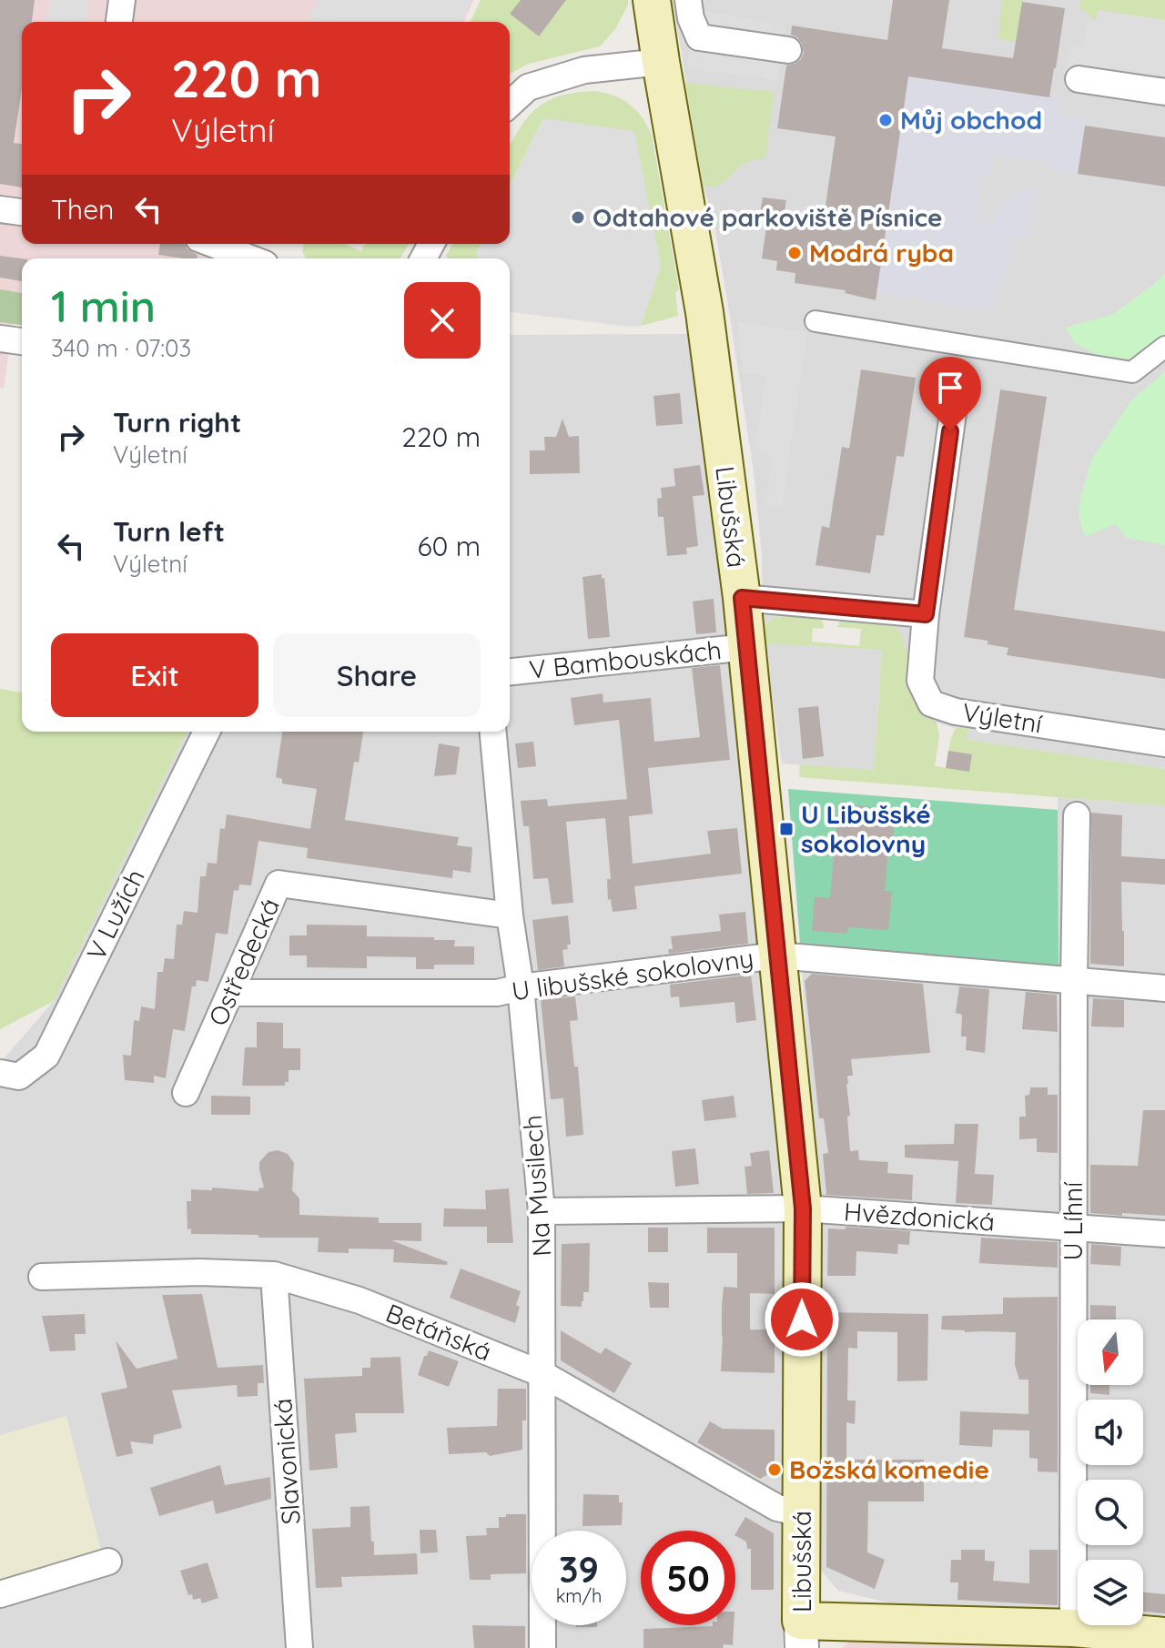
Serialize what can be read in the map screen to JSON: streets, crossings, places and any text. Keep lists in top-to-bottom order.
{
  "streets": {
    "main road": ["Libušská"],
    "street": [
      "V Bambouskách",
      "Výletní",
      "V Lužích",
      "Ostředecká",
      "U libušské sokolovny",
      "Na Musilech",
      "Hvězdonická",
      "U Líhní",
      "Betáňská",
      "Slavonická"
    ]
  },
  "crossings": [
    ["Libušská", "V Bambouskách"],
    ["Libušská", "U libušské sokolovny"],
    ["Libušská", "Hvězdonická"],
    ["Libušská", "Betáňská"],
    ["Ostředecká", "U libušské sokolovny"],
    ["Ostředecká", "Na Musilech"],
    ["U libušské sokolovny", "Na Musilech"],
    ["U libušské sokolovny", "U Líhní"],
    ["Na Musilech", "Hvězdonická"],
    ["Na Musilech", "Betáňská"],
    ["Hvězdonická", "U Líhní"],
    ["Betáňská", "Slavonická"]
  ],
  "places": {
    "other": [
      "Můj obchod",
      "Odtahové parkoviště Písnice",
      "Modrá ryba",
      "Božská komedie"
    ],
    "transit": ["U Libušské sokolovny"]
  },
  "north": "bottom",
  "page": {
    "turn": ["220 m", "Výletní"],
    "then": "Then",
    "heading": ["1 min", "340 m · 07:03"],
    "list": [
      {
        "name": "Turn right",
        "note": "Výletní",
        "value": "220 m"
      },
      {
        "name": "Turn left",
        "note": "Výletní",
        "value": "60 m"
      }
    ],
    "buttons": ["Exit", "Share"],
    "speed": "39 km/h",
    "limit": "50"
  }
}
